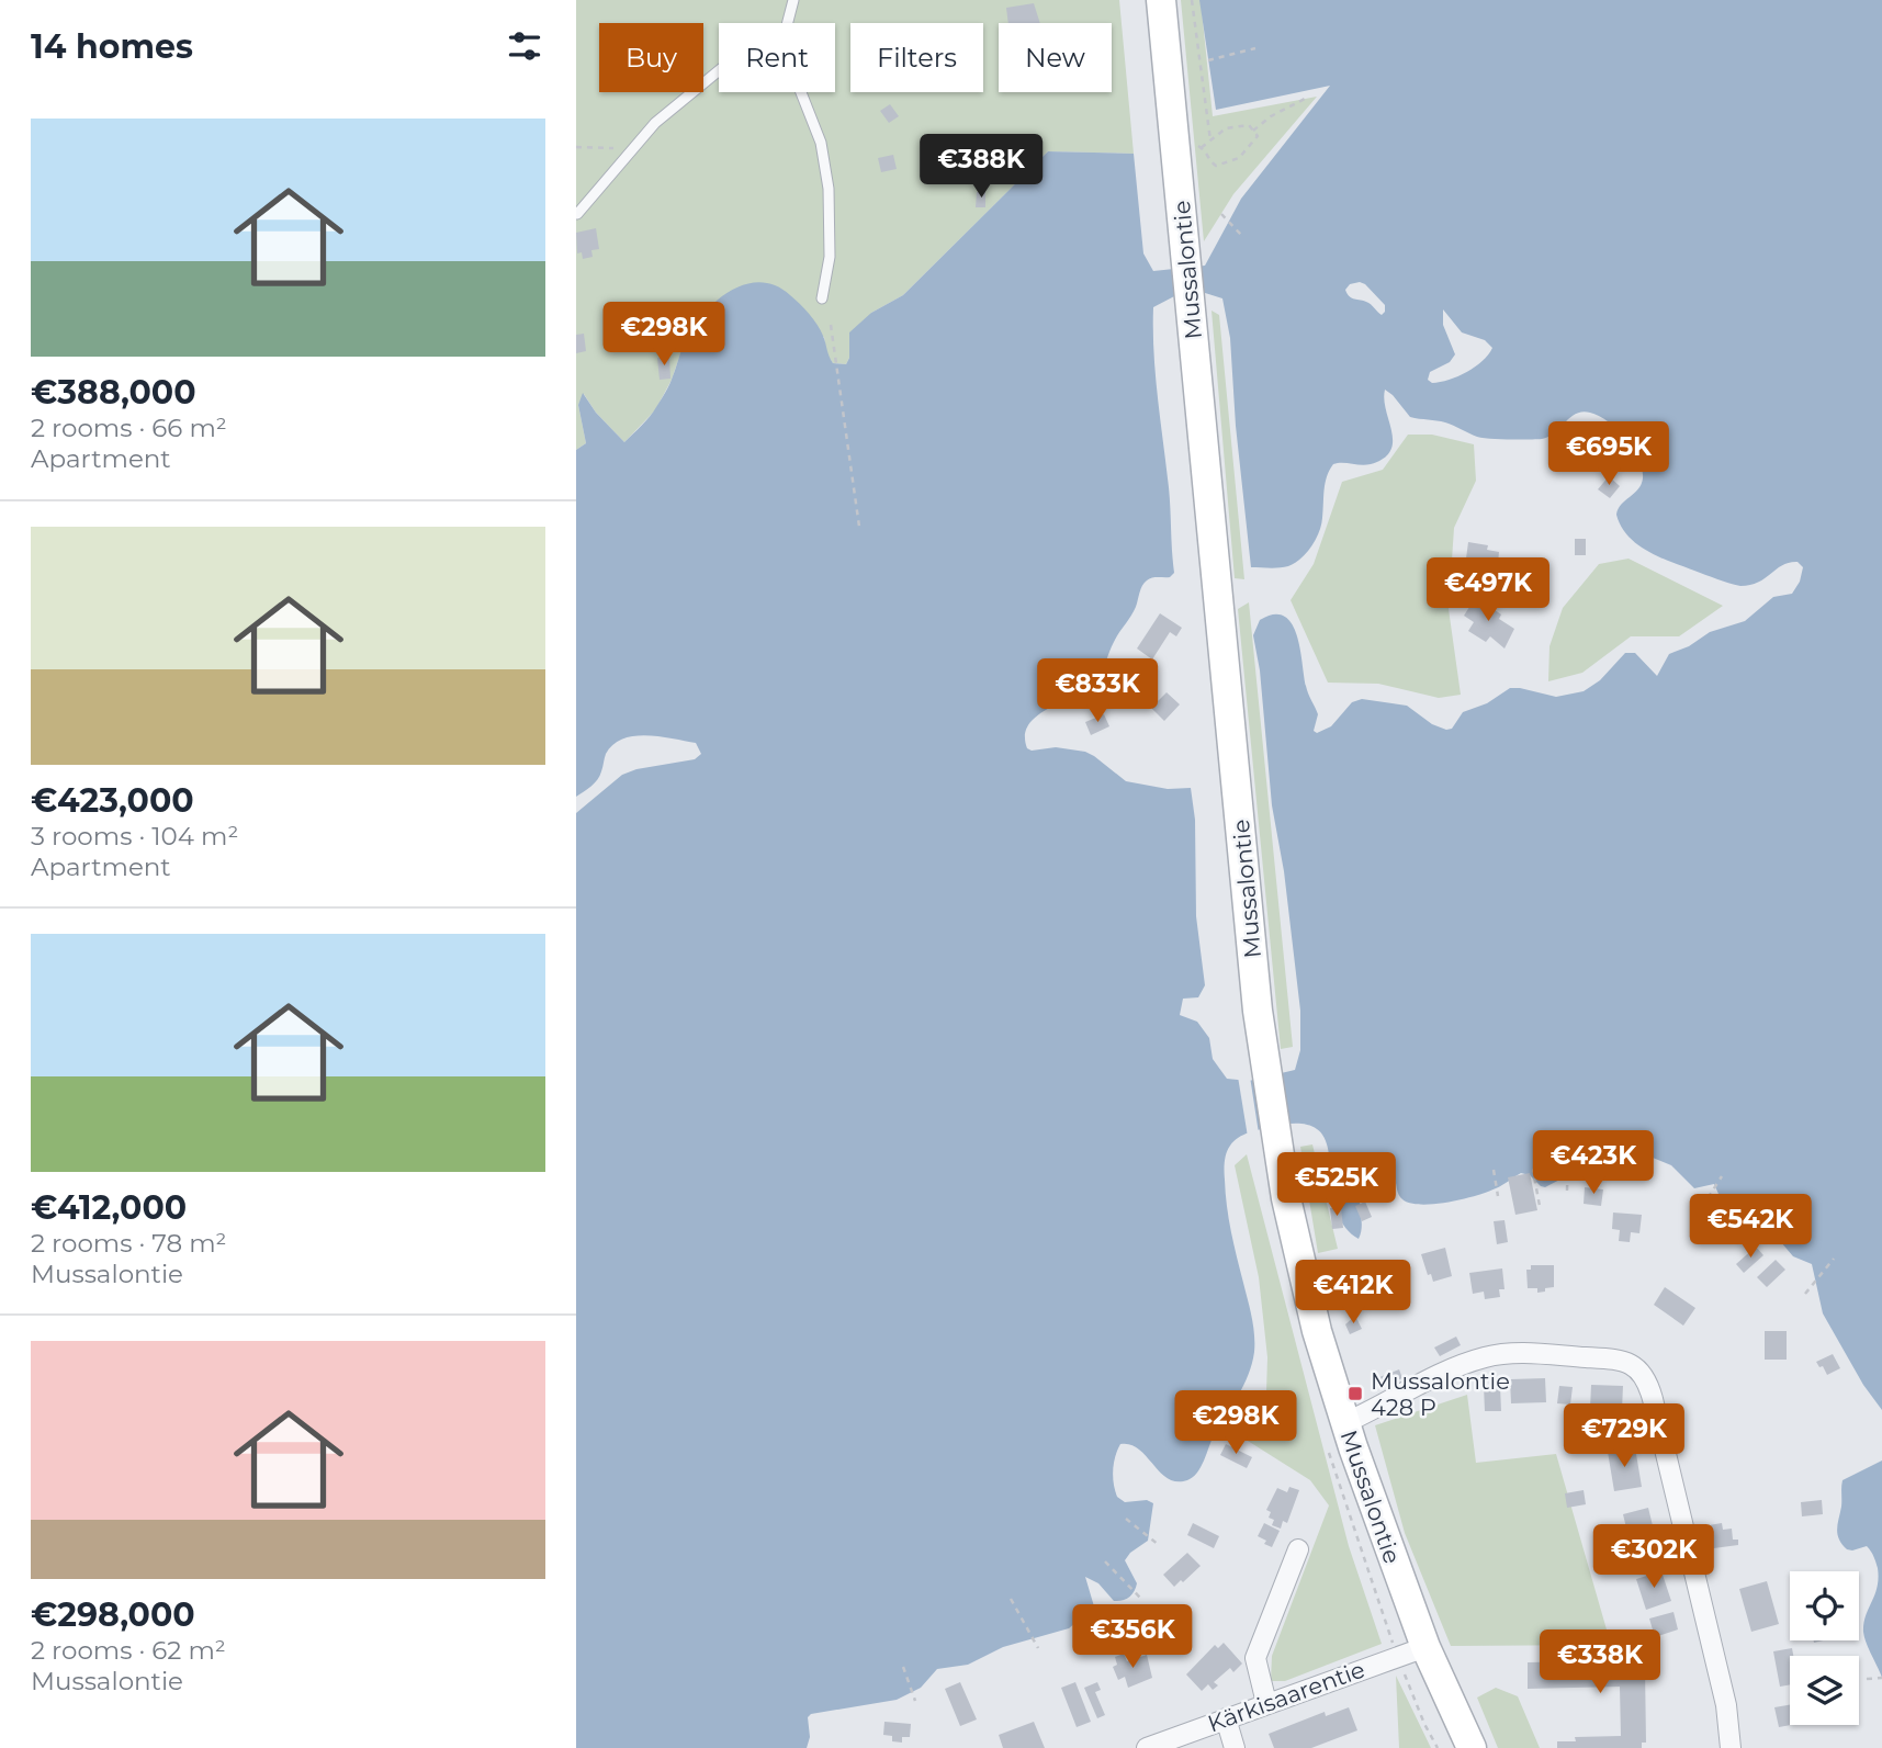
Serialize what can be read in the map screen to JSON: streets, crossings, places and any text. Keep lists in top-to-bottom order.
{
  "streets": {
    "main road": ["Mussalontie"],
    "street": ["Kärkisaarentie"]
  },
  "crossings": [
    ["Mussalontie", "Kärkisaarentie"]
  ],
  "places": {
    "transit": ["Mussalontie 428 P"]
  },
  "page": {
    "heading": "14 homes",
    "chip": [
      "Buy",
      "Rent",
      "Filters",
      "New"
    ],
    "list": [
      {
        "name": "€388,000",
        "note": "2 rooms · 66 m² · Apartment"
      },
      {
        "name": "€423,000",
        "note": "3 rooms · 104 m² · Apartment"
      },
      {
        "name": "€412,000",
        "note": "2 rooms · 78 m² · Mussalontie"
      },
      {
        "name": "€298,000",
        "note": "2 rooms · 62 m² · Mussalontie"
      }
    ],
    "price": [
      "€388K",
      "€298K",
      "€695K",
      "€497K",
      "€833K",
      "€423K",
      "€525K",
      "€542K",
      "€412K",
      "€298K",
      "€729K",
      "€302K",
      "€356K",
      "€338K"
    ]
  }
}
